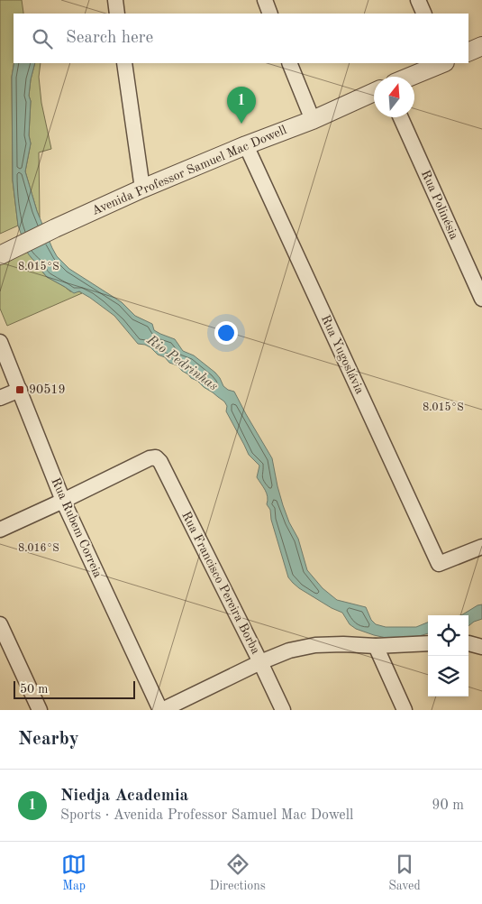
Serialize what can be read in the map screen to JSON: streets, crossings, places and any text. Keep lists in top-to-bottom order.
{
  "streets": {
    "street": [
      "Avenida Professor Samuel Mac Dowell",
      "Rua Polinésia",
      "Rua Yugoslávia",
      "Rua Rubem Correia",
      "Rua Francisco Pereira Borba"
    ]
  },
  "crossings": [
    ["Avenida Professor Samuel Mac Dowell", "Rua Yugoslávia"],
    ["Rua Rubem Correia", "Rua Francisco Pereira Borba"]
  ],
  "water": ["Rio Pedrinhas"],
  "places": {
    "transit": ["90519"]
  },
  "scale_bar": "50 m",
  "north": "top",
  "page": {
    "search": "Search here",
    "pins": "1",
    "scale": "50 m",
    "heading": "Nearby",
    "list": [
      {
        "mark": "1",
        "name": "Niedja Academia",
        "note": "Sports · Avenida Professor Samuel Mac Dowell",
        "value": "90 m"
      }
    ],
    "nav": ["Map", "Directions", "Saved"]
  },
  "coordinates": ["8.015°S", "8.016°S"]
}
